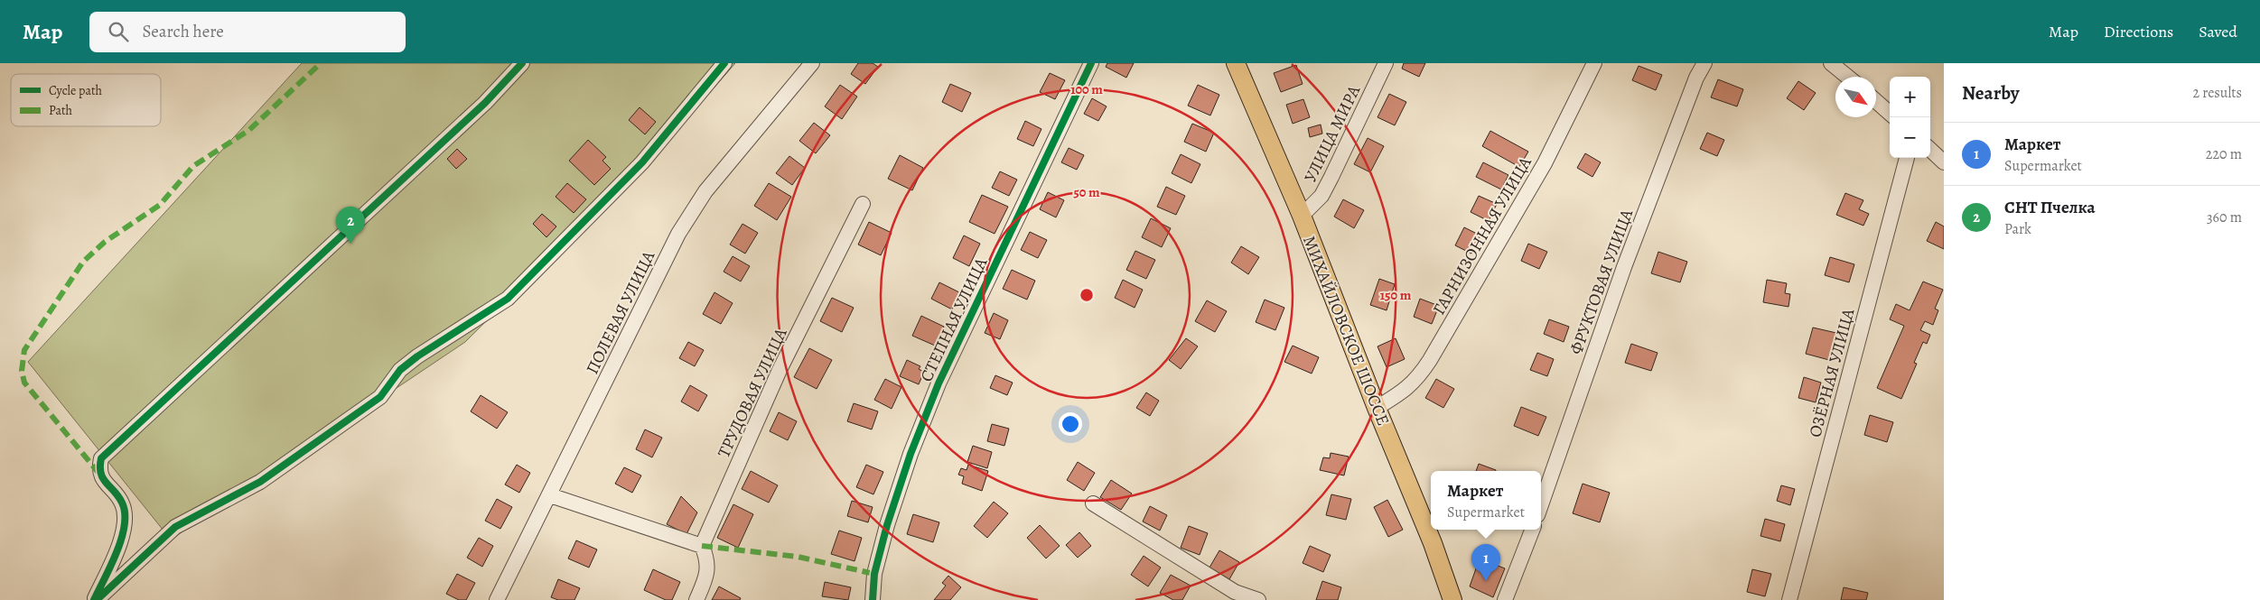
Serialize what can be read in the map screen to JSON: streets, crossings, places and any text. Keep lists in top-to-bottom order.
{
  "streets": {
    "main road": ["МИХАЙЛОВСКОЕ ШОССЕ"],
    "street": [
      "УЛИЦА МИРА",
      "ГАРНИЗОННАЯ УЛИЦА",
      "ФРУКТОВАЯ УЛИЦА",
      "ПОЛЕВАЯ УЛИЦА",
      "СТЕПНАЯ УЛИЦА",
      "ОЗЁРНАЯ УЛИЦА",
      "ТРУДОВАЯ УЛИЦА"
    ]
  },
  "crossings": [
    ["УЛИЦА МИРА", "МИХАЙЛОВСКОЕ ШОССЕ"],
    ["ГАРНИЗОННАЯ УЛИЦА", "МИХАЙЛОВСКОЕ ШОССЕ"]
  ],
  "legend": ["Cycle path", "Path"],
  "north": "bottom right",
  "page": {
    "header": "Map",
    "search": "Search here",
    "nav": ["Map", "Directions", "Saved"],
    "heading": ["Nearby", "2 results"],
    "map_buttons": ["+", "−"],
    "list": [
      {
        "mark": "1",
        "name": "Маркет",
        "note": "Supermarket",
        "value": "220 m"
      },
      {
        "mark": "2",
        "name": "СНТ Пчелка",
        "note": "Park",
        "value": "360 m"
      }
    ],
    "pins": ["2", "1"],
    "popup": ["Маркет", "Supermarket"]
  },
  "rings": ["100 m", "50 m", "150 m"]
}
